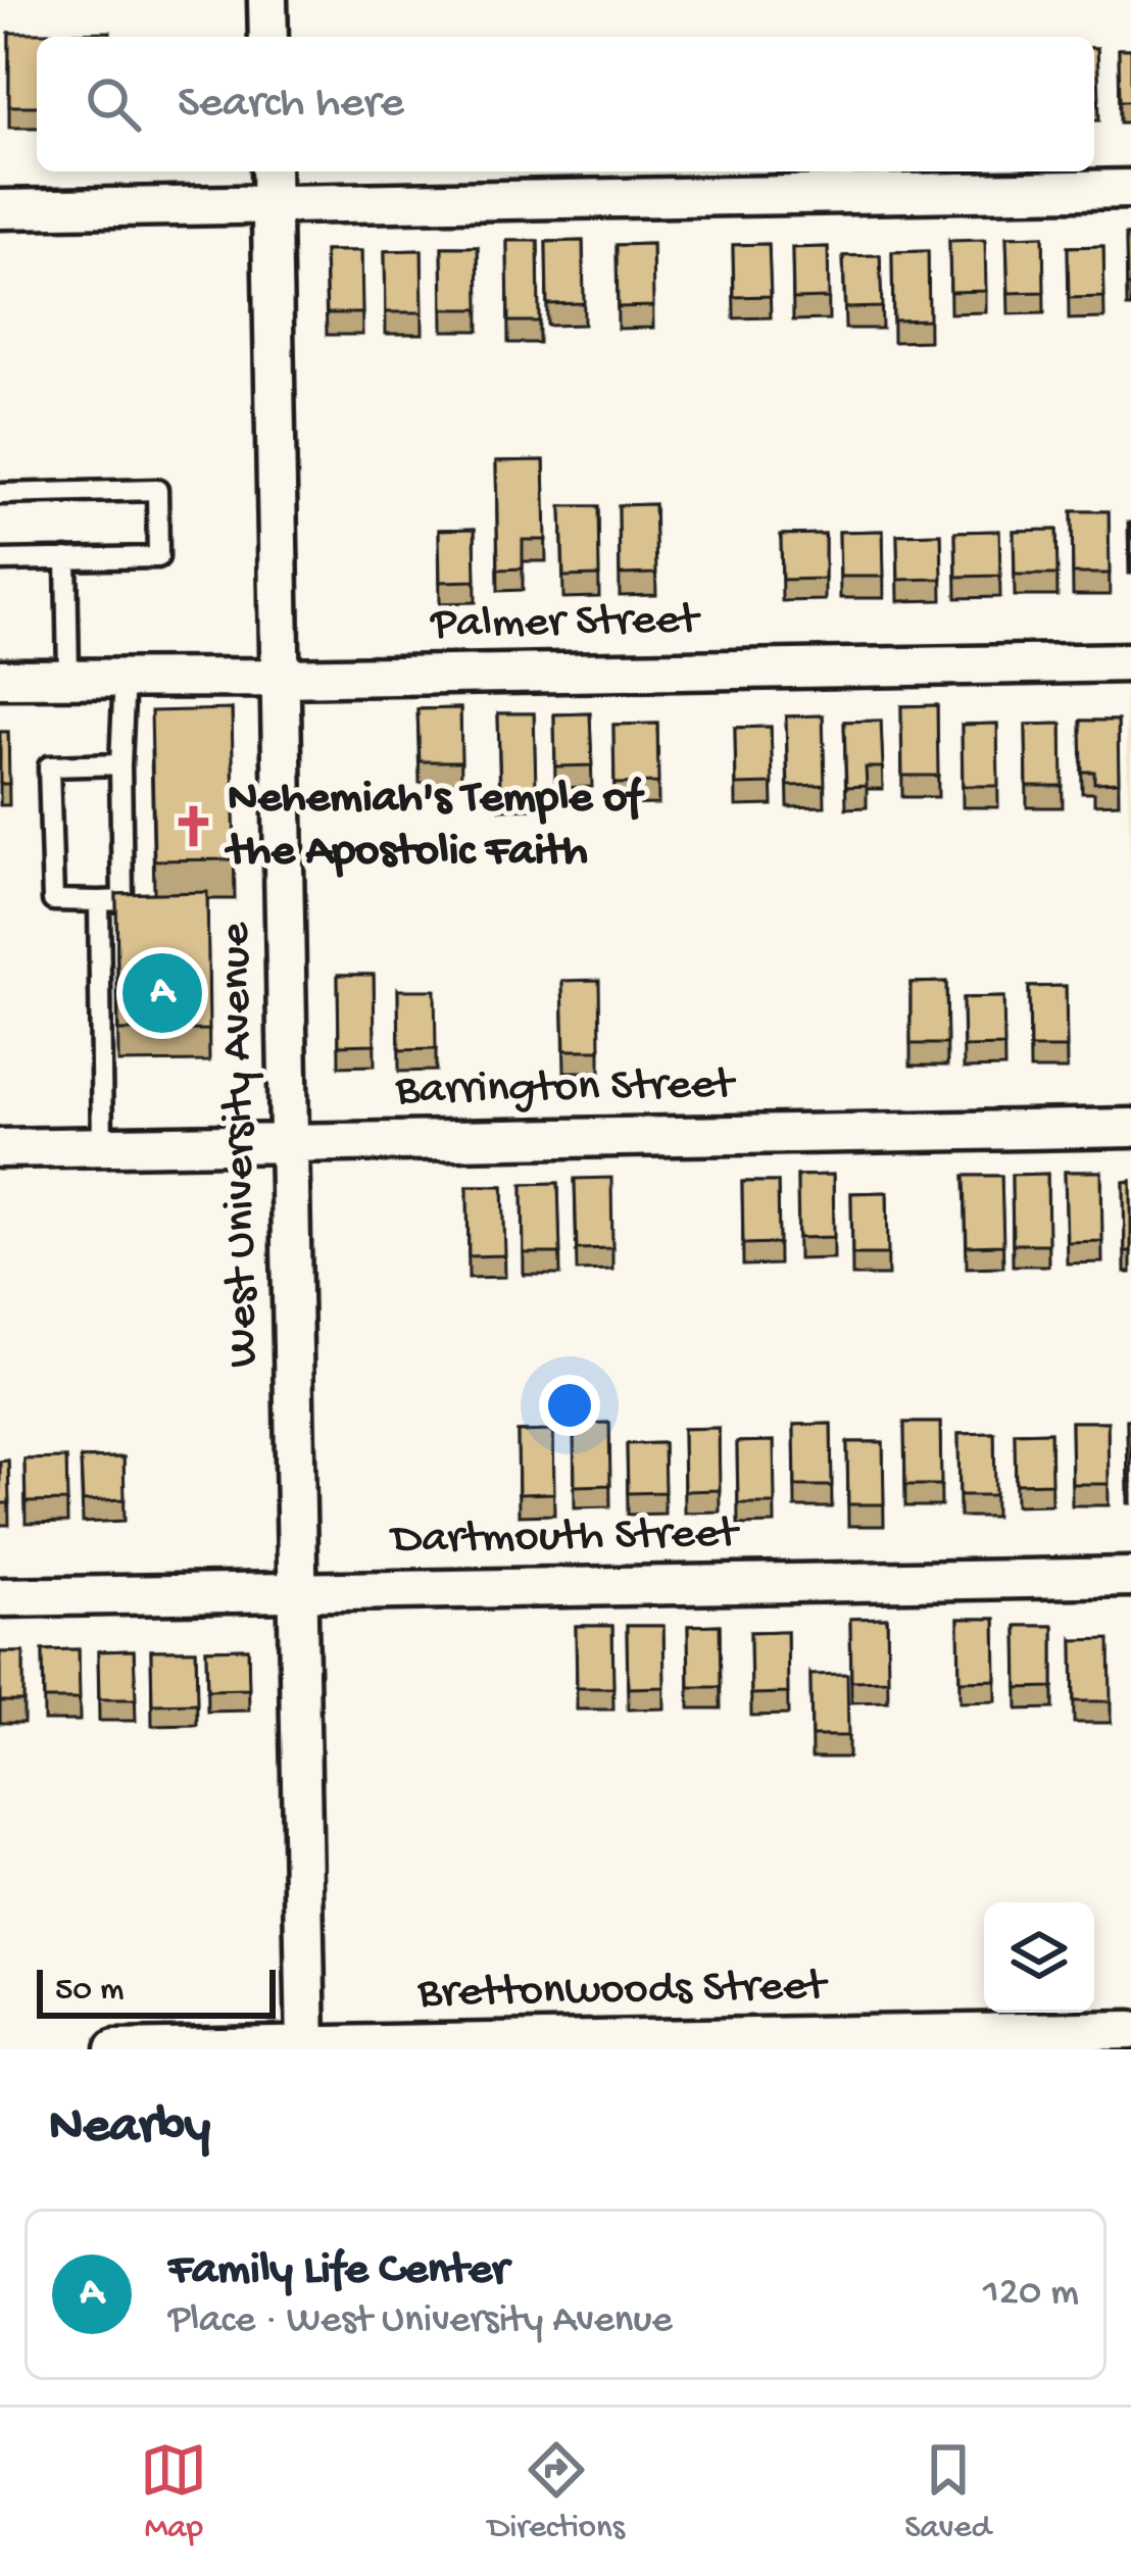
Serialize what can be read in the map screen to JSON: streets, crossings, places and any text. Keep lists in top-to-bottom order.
{
  "streets": {
    "street": [
      "Palmer Street",
      "Barrington Street",
      "West University Avenue",
      "Dartmouth Street",
      "Brettonwoods Street"
    ]
  },
  "crossings": [
    ["Palmer Street", "West University Avenue"],
    ["Barrington Street", "West University Avenue"],
    ["West University Avenue", "Dartmouth Street"],
    ["West University Avenue", "Brettonwoods Street"]
  ],
  "places": {
    "church": ["Nehemiah's Temple of the Apostolic Faith"]
  },
  "scale_bar": "50 m",
  "page": {
    "search": "Search here",
    "pins": "A",
    "scale": "50 m",
    "heading": "Nearby",
    "list": [
      {
        "mark": "A",
        "name": "Family Life Center",
        "note": "Place · West University Avenue",
        "value": "120 m"
      }
    ],
    "nav": ["Map", "Directions", "Saved"]
  }
}
